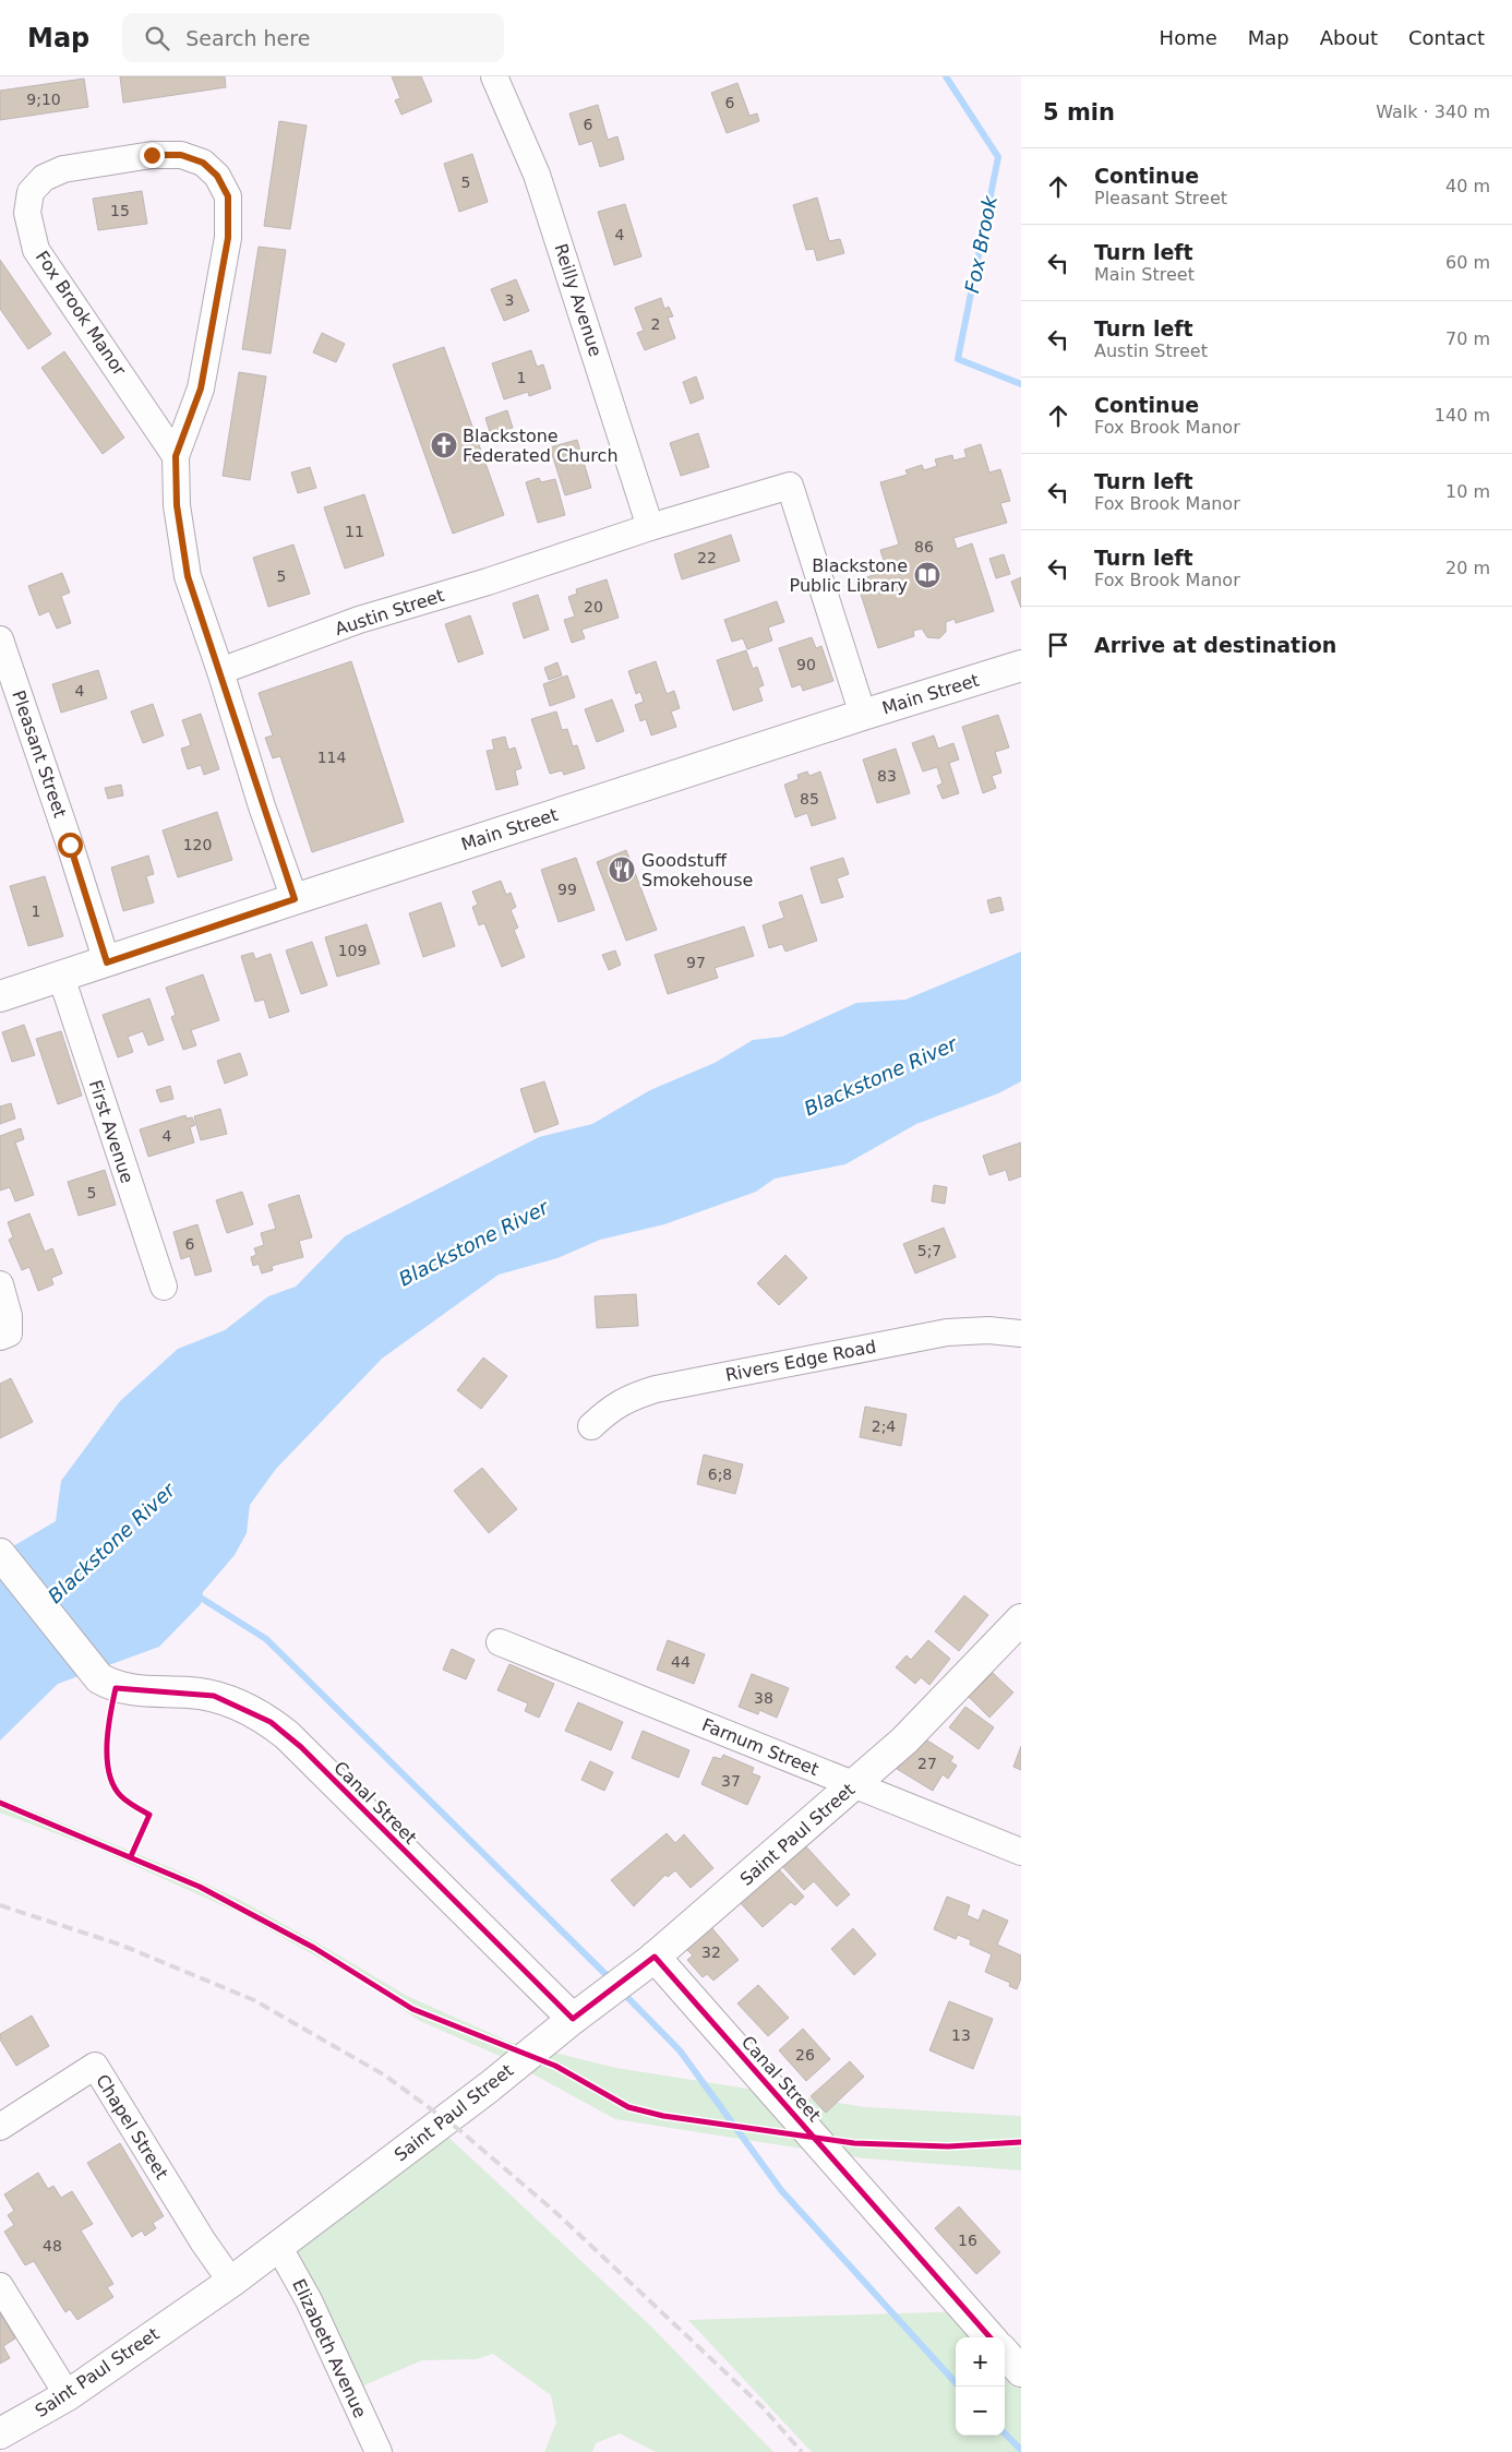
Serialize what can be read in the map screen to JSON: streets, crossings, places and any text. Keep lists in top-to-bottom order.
{
  "streets": {
    "main road": ["Main Street", "Canal Street", "Saint Paul Street"],
    "street": [
      "Reilly Avenue",
      "Fox Brook Manor",
      "Austin Street",
      "Pleasant Street",
      "First Avenue",
      "Rivers Edge Road",
      "Farnum Street",
      "Chapel Street",
      "Elizabeth Avenue"
    ]
  },
  "crossings": [
    ["Reilly Avenue", "Austin Street"],
    ["Fox Brook Manor", "Austin Street"],
    ["Austin Street", "Main Street"],
    ["Main Street", "Pleasant Street"],
    ["Main Street", "First Avenue"],
    ["Farnum Street", "Saint Paul Street"],
    ["Canal Street", "Saint Paul Street"],
    ["Saint Paul Street", "Chapel Street"],
    ["Saint Paul Street", "Elizabeth Avenue"]
  ],
  "water": ["Fox Brook", "Blackstone River"],
  "places": {
    "church": ["Blackstone Federated Church"],
    "library": ["Blackstone Public Library"],
    "restaurant": ["Goodstuff Smokehouse"]
  },
  "house_numbers": [
    "9;10",
    "6",
    "6",
    "5",
    "15",
    "4",
    "3",
    "2",
    "1",
    "11",
    "86",
    "22",
    "5",
    "20",
    "90",
    "4",
    "114",
    "83",
    "85",
    "120",
    "99",
    "1",
    "109",
    "97",
    "4",
    "5",
    "6",
    "5;7",
    "2;4",
    "6;8",
    "44",
    "38",
    "27",
    "37",
    "32",
    "13",
    "26",
    "16",
    "48"
  ],
  "page": {
    "header": "Map",
    "search": "Search here",
    "nav": [
      "Home",
      "Map",
      "About",
      "Contact"
    ],
    "heading": ["5 min", "Walk · 340 m"],
    "list": [
      ["Continue", "Pleasant Street", "40 m"],
      ["Turn left", "Main Street", "60 m"],
      ["Turn left", "Austin Street", "70 m"],
      ["Continue", "Fox Brook Manor", "140 m"],
      ["Turn left", "Fox Brook Manor", "10 m"],
      ["Turn left", "Fox Brook Manor", "20 m"],
      "Arrive at destination"
    ],
    "map_buttons": ["+", "−"]
  }
}
